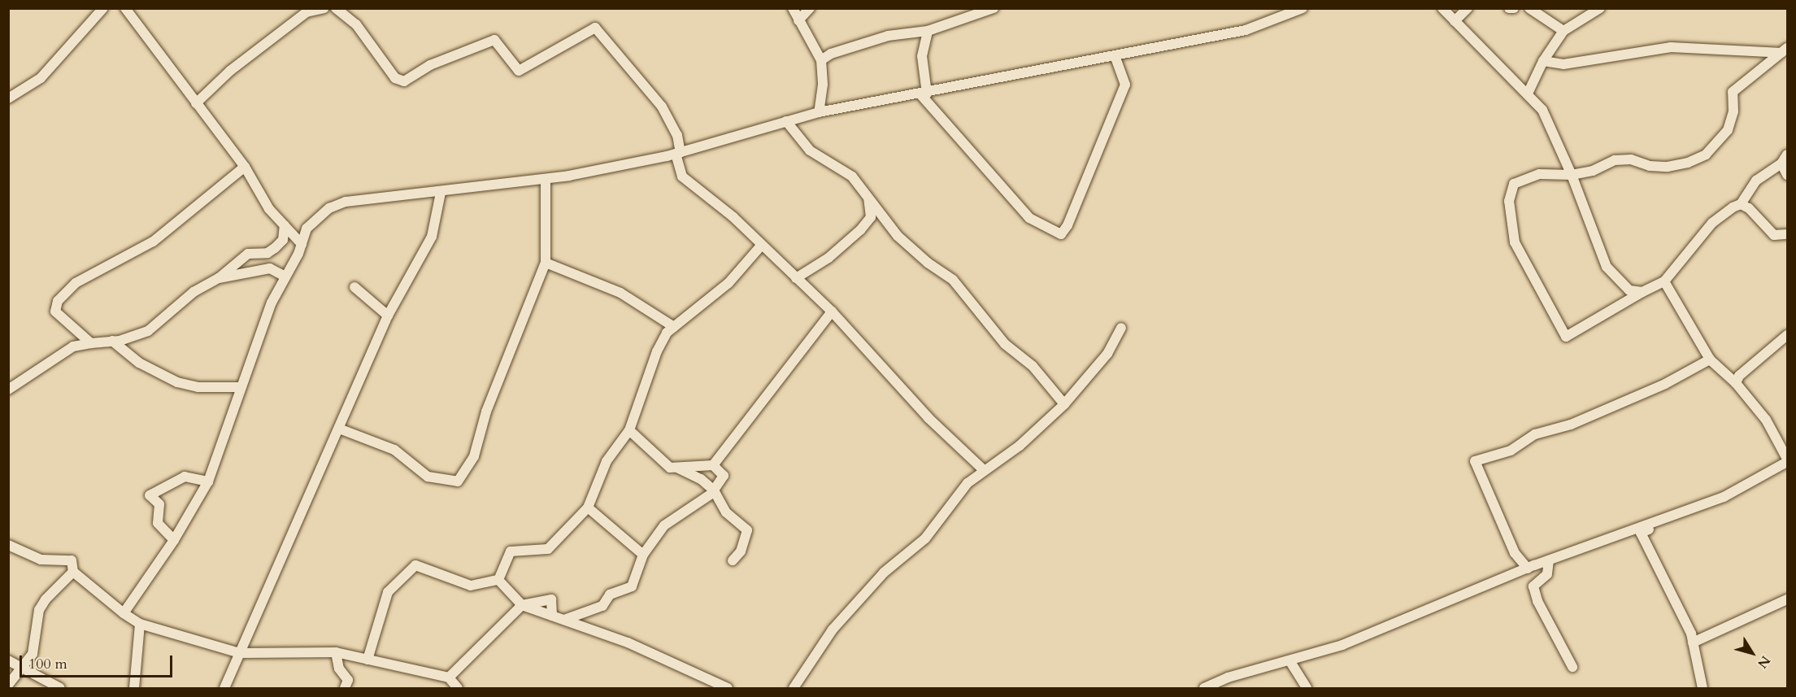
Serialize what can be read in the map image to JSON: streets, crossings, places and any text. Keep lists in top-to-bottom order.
{
  "scale_bar": "100 m",
  "north": "bottom right"
}
